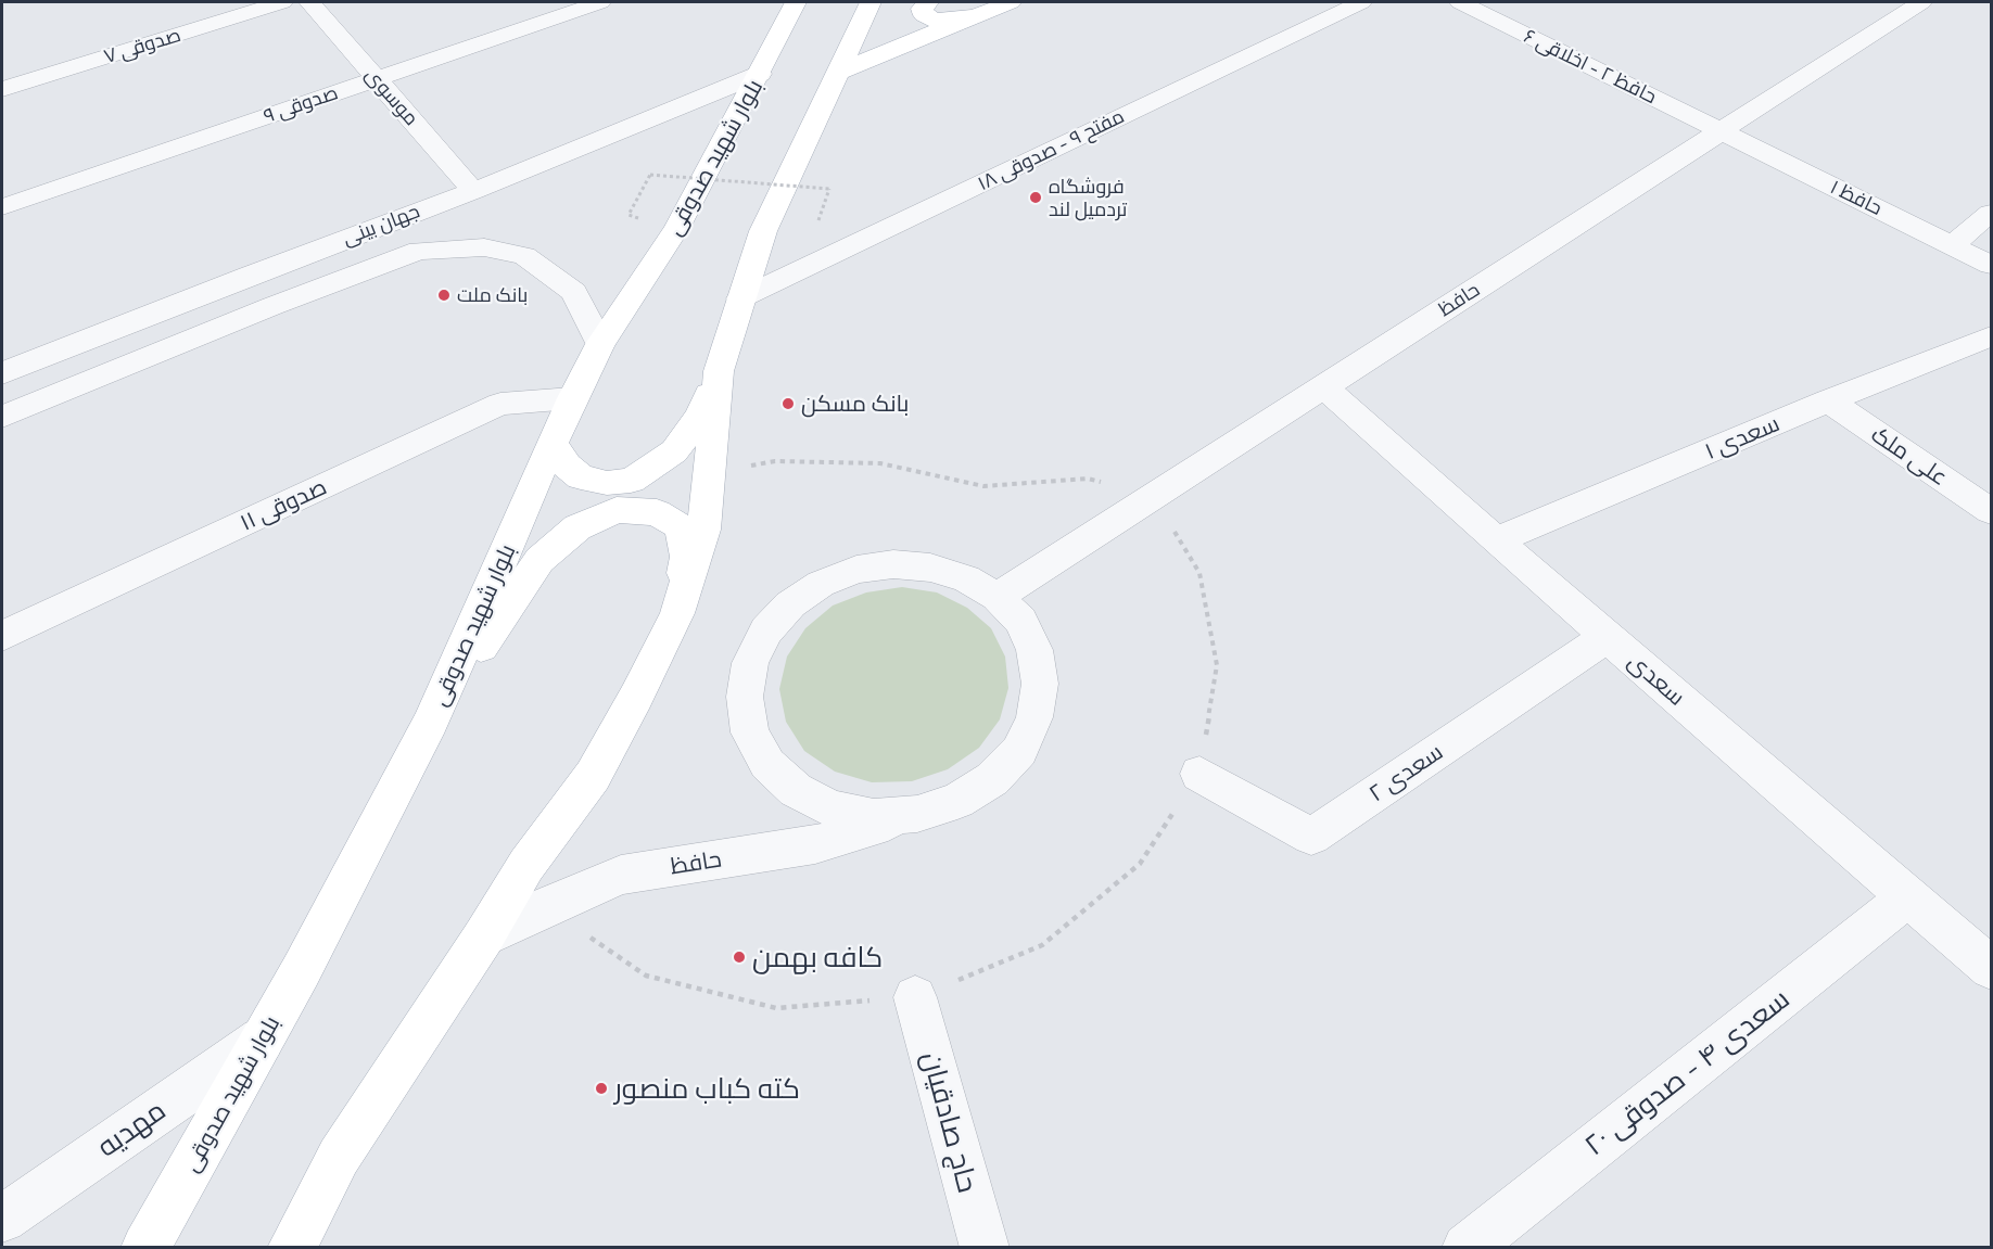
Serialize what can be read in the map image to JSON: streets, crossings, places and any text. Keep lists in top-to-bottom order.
{
  "streets": {
    "main road": ["بلوار شهید صدوقی"],
    "street": [
      "صدوقی ۷",
      "حافظ ۲ - اخلاقی ۶",
      "موسوی",
      "صدوقی ۹",
      "مفتح ۹ - صدوقی ۱۸",
      "حافظ ۱",
      "جهان بینی",
      "حافظ",
      "سعدی ۱",
      "علی ملک",
      "صدوقی ۱۱",
      "سعدی",
      "سعدی ۲",
      "سعدی ۴ - صدوقی ۲۰",
      "حاج صادقیان",
      "مهدیه"
    ]
  },
  "crossings": [
    ["حافظ ۲ - اخلاقی ۶", "حافظ ۱"],
    ["حافظ ۲ - اخلاقی ۶", "حافظ"],
    ["موسوی", "صدوقی ۹"],
    ["موسوی", "جهان بینی"],
    ["بلوار شهید صدوقی", "جهان بینی"],
    ["بلوار شهید صدوقی", "صدوقی ۱۱"],
    ["بلوار شهید صدوقی", "مهدیه"],
    ["حافظ ۱", "حافظ"],
    ["حافظ", "سعدی"],
    ["سعدی ۱", "علی ملک"],
    ["سعدی ۱", "سعدی"],
    ["سعدی", "سعدی ۲"],
    ["سعدی", "سعدی ۴ - صدوقی ۲۰"]
  ],
  "places": [
    "فروشگاه تردمیل لند",
    "بانک ملت",
    "بانک مسکن",
    "کافه بهمن",
    "کته کباب منصور"
  ]
}
